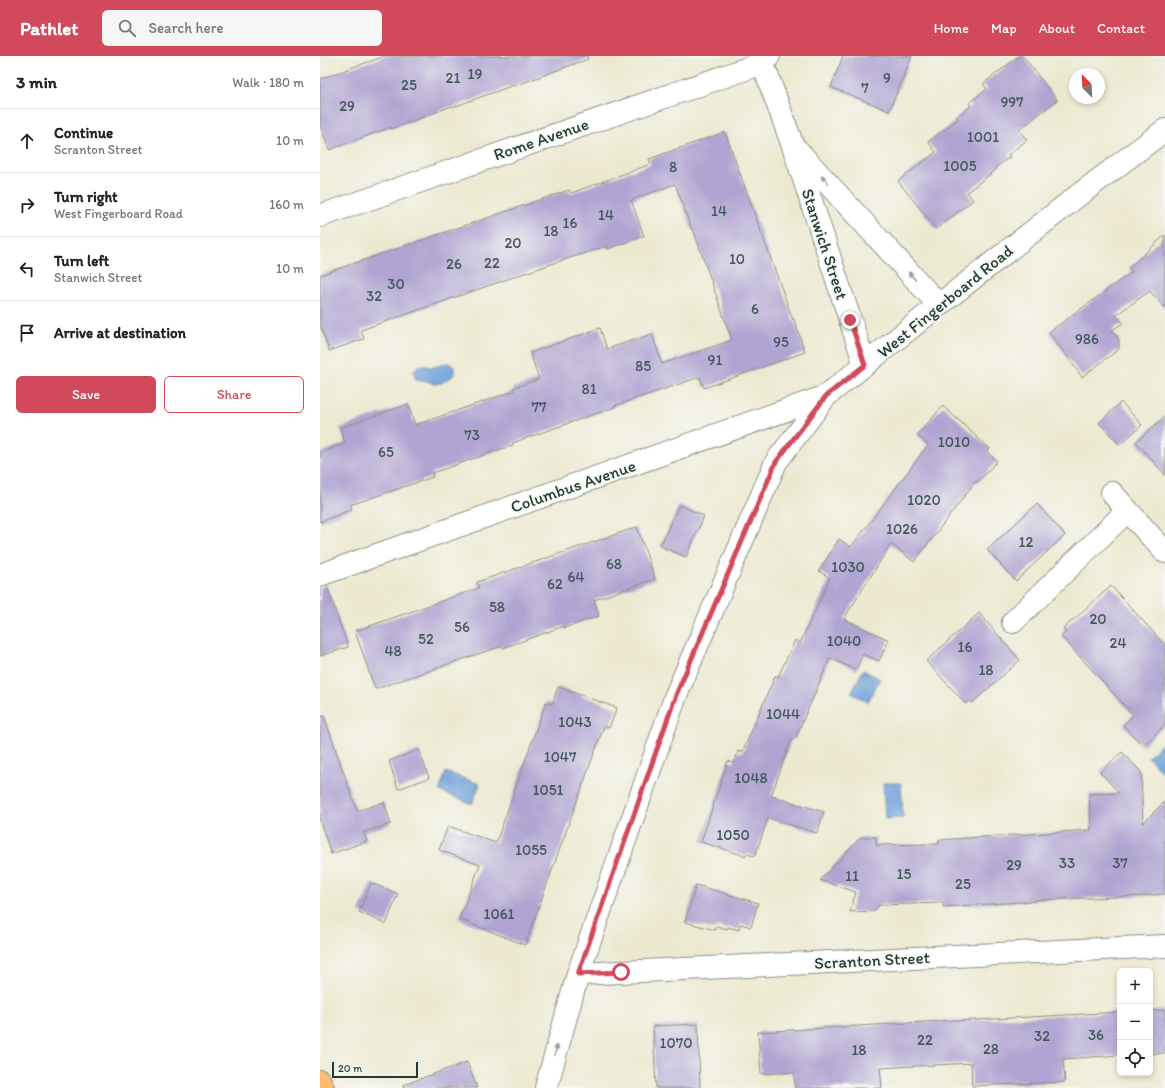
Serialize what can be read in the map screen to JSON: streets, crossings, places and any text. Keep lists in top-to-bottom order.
{
  "streets": {
    "street": [
      "Rome Avenue",
      "Stanwich Street",
      "West Fingerboard Road",
      "Columbus Avenue",
      "Scranton Street"
    ]
  },
  "crossings": [
    ["Rome Avenue", "Stanwich Street"],
    ["Stanwich Street", "West Fingerboard Road"],
    ["West Fingerboard Road", "Columbus Avenue"],
    ["West Fingerboard Road", "Scranton Street"]
  ],
  "house_numbers": [
    "19",
    "21",
    "9",
    "25",
    "7",
    "997",
    "29",
    "1001",
    "1005",
    "8",
    "14",
    "14",
    "16",
    "18",
    "20",
    "10",
    "22",
    "26",
    "30",
    "32",
    "6",
    "986",
    "95",
    "91",
    "85",
    "81",
    "77",
    "73",
    "1010",
    "65",
    "1020",
    "1026",
    "12",
    "68",
    "1030",
    "64",
    "62",
    "58",
    "20",
    "56",
    "52",
    "1040",
    "24",
    "16",
    "48",
    "18",
    "1044",
    "1043",
    "1047",
    "1048",
    "1051",
    "1050",
    "1055",
    "33",
    "37",
    "29",
    "15",
    "11",
    "25",
    "1061",
    "36",
    "32",
    "22",
    "1070",
    "28",
    "18"
  ],
  "scale_bar": "20 m",
  "north": "top left",
  "page": {
    "header": "Pathlet",
    "search": "Search here",
    "nav": [
      "Home",
      "Map",
      "About",
      "Contact"
    ],
    "heading": ["3 min", "Walk · 180 m"],
    "list": [
      ["Continue", "Scranton Street", "10 m"],
      ["Turn right", "West Fingerboard Road", "160 m"],
      ["Turn left", "Stanwich Street", "10 m"],
      "Arrive at destination"
    ],
    "buttons": ["Save", "Share"],
    "map_buttons": ["+", "−"],
    "scale": "20 m"
  }
}
